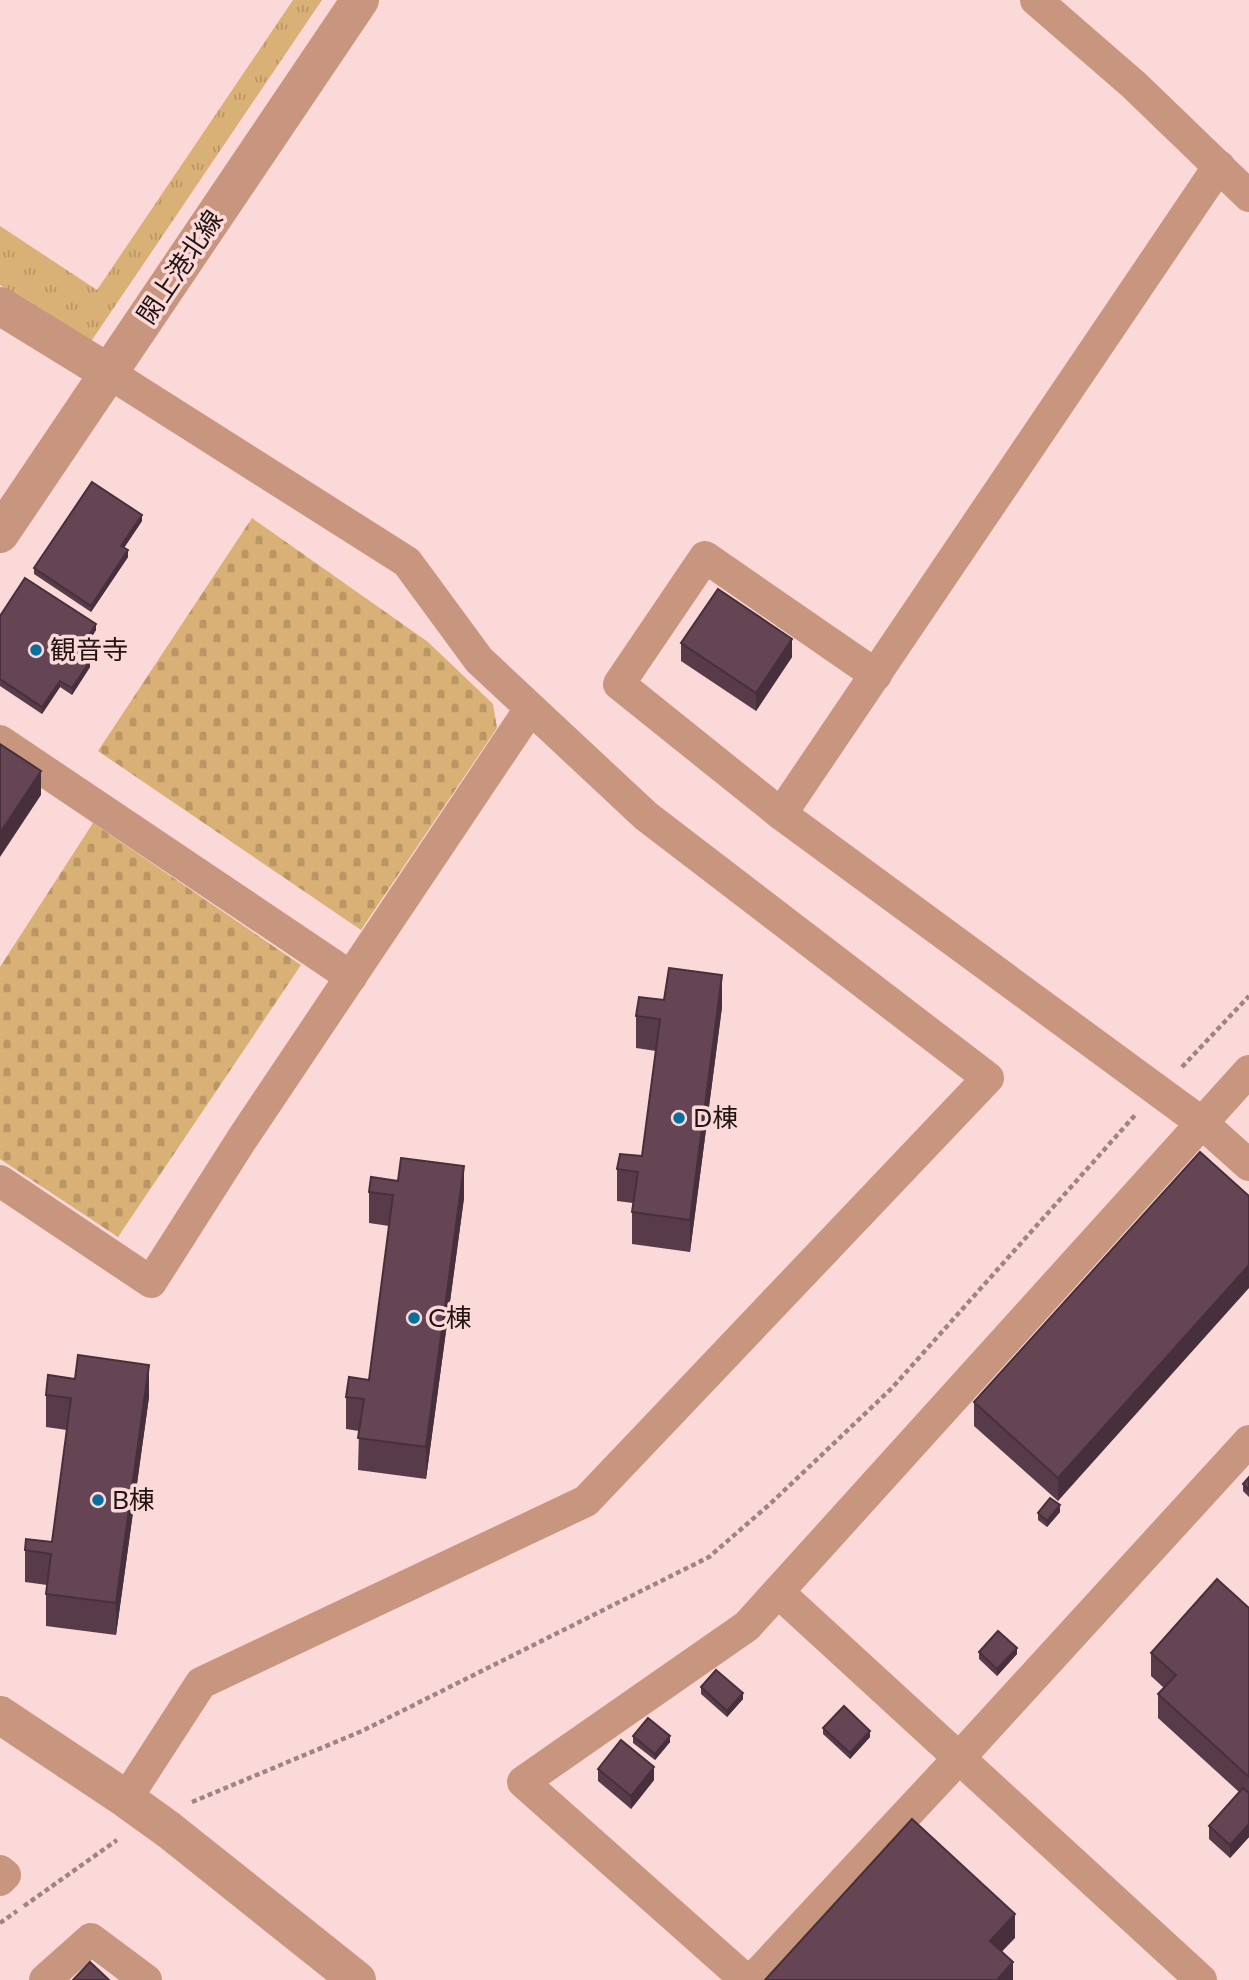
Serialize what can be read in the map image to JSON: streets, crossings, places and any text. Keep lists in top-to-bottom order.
{
  "streets": {
    "street": ["閖上港北線"]
  },
  "places": [
    "観音寺",
    "D棟",
    "C棟",
    "B棟"
  ]
}
